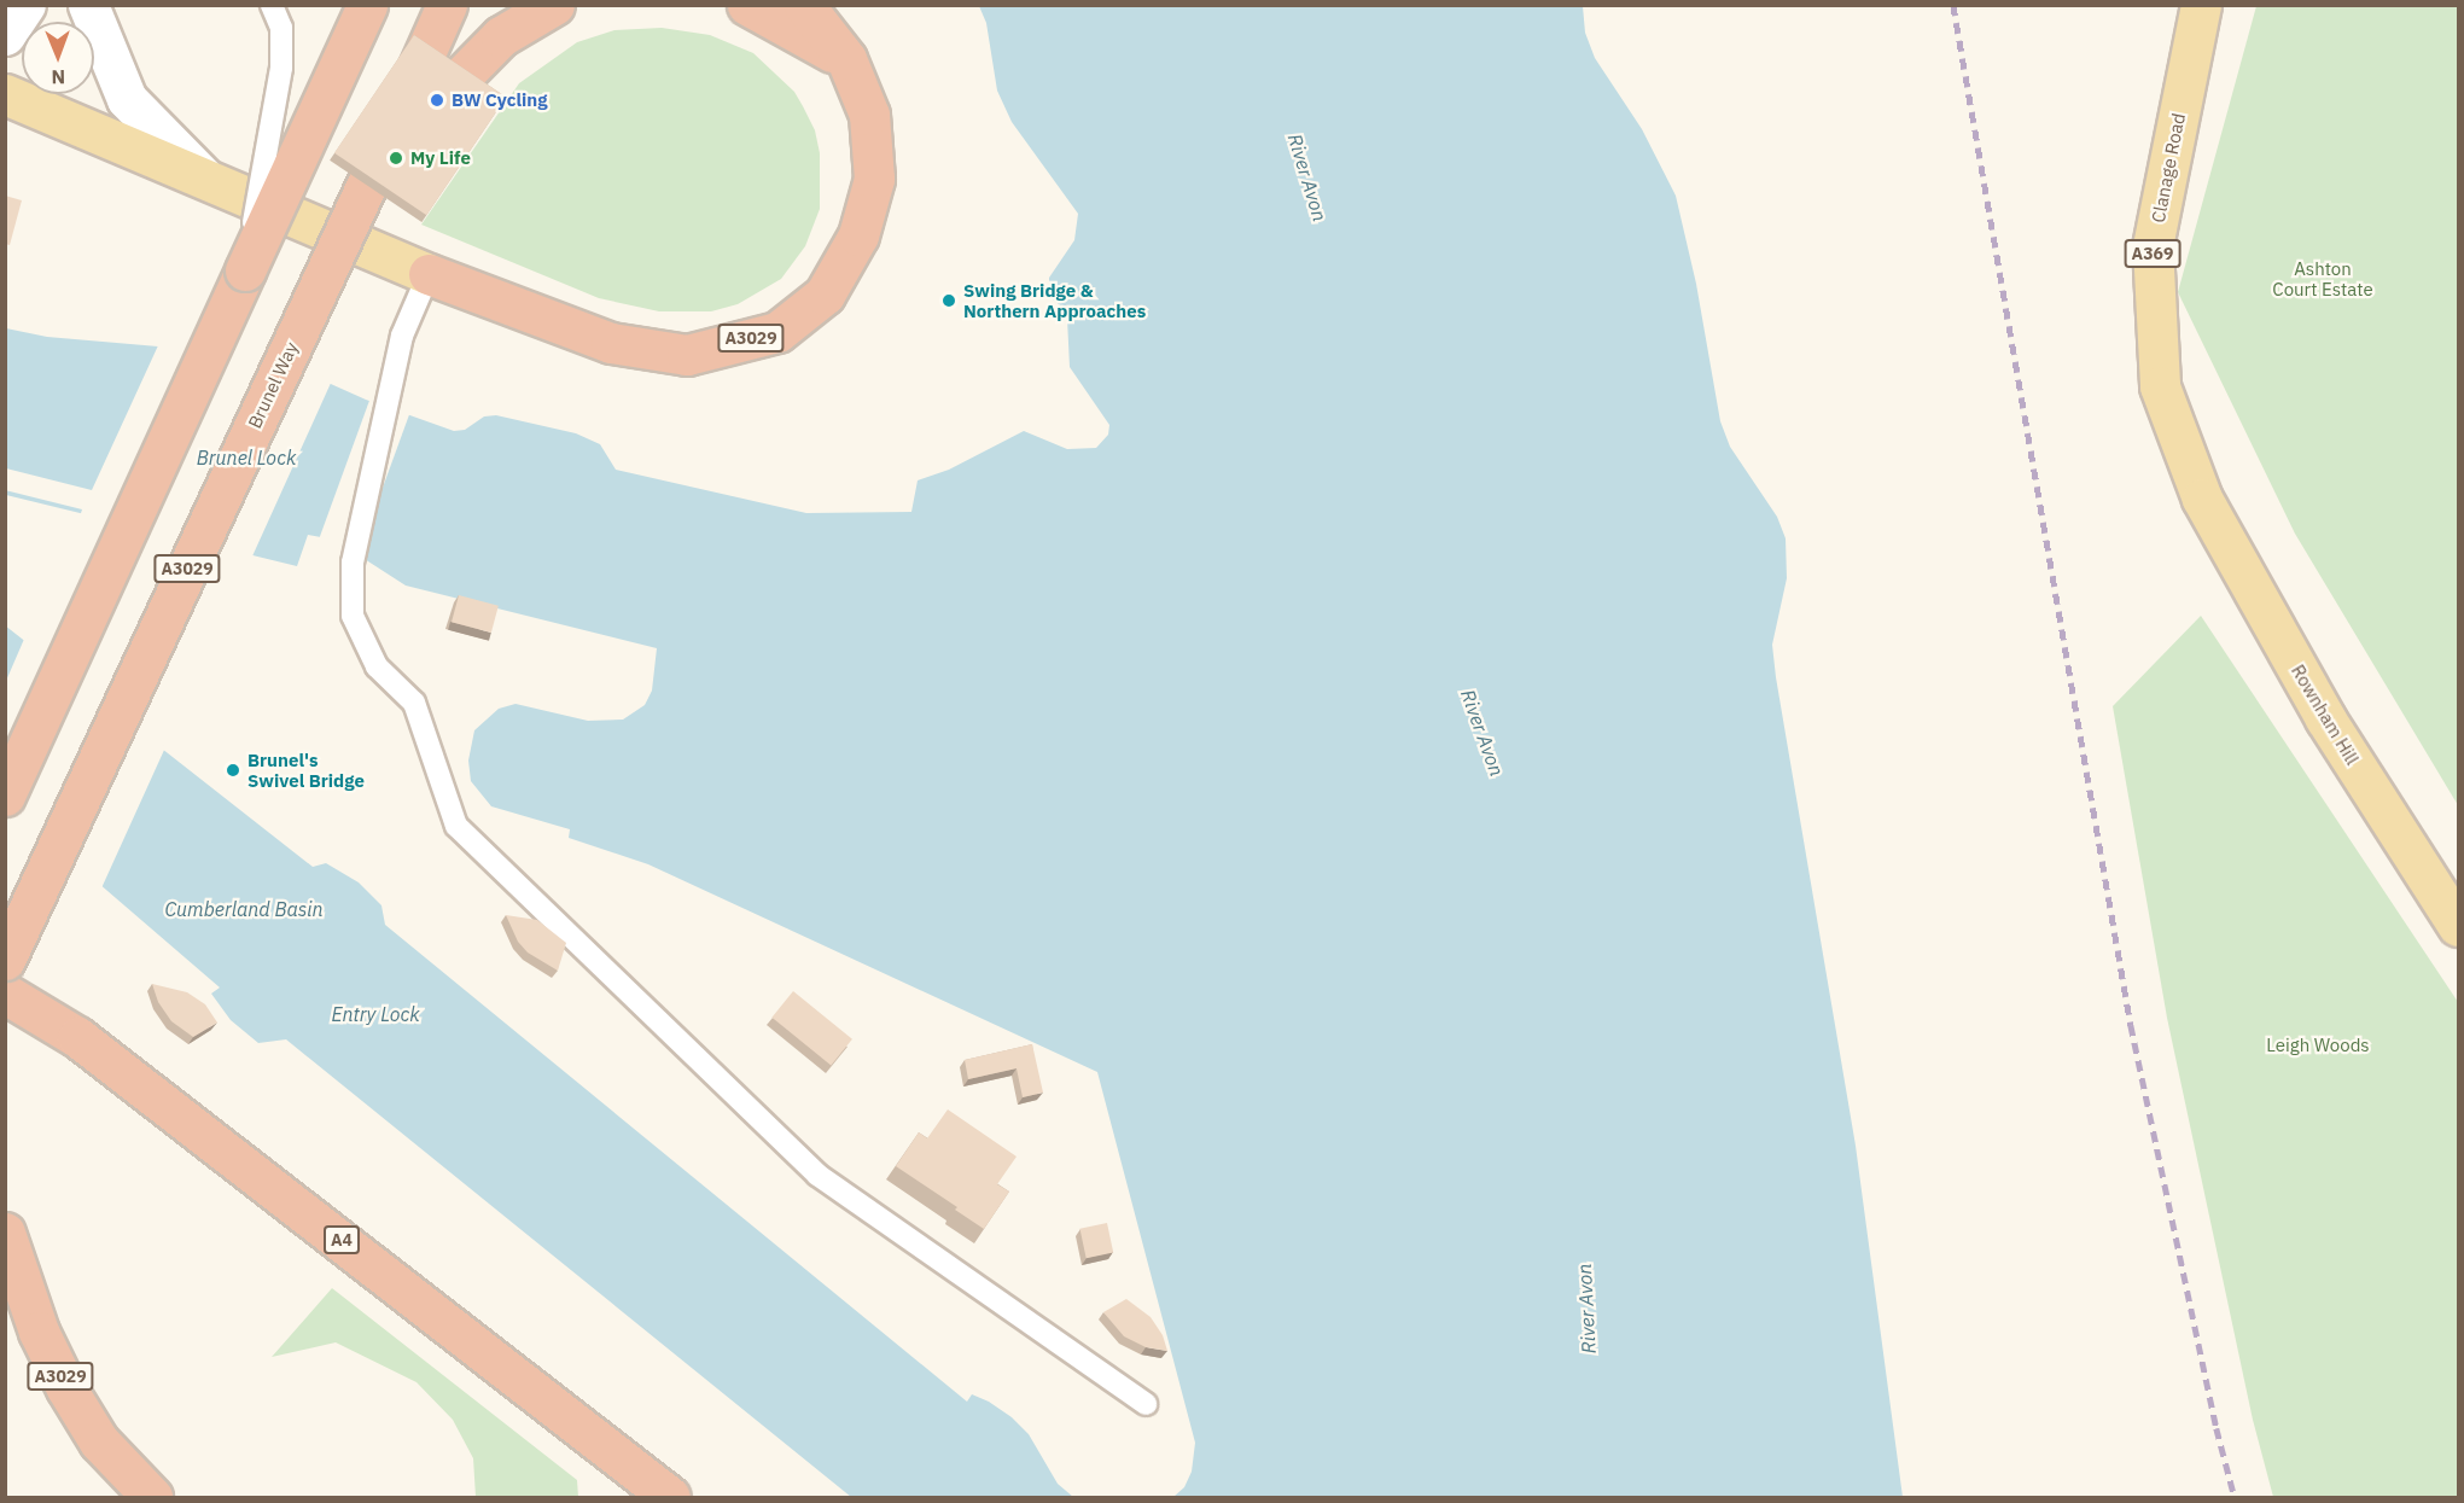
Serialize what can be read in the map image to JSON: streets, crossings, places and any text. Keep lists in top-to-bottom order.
{
  "streets": {
    "highway": ["A3029", "Brunel Way", "A4"],
    "main road": ["Clanage Road", "A369", "Rownham Hill"]
  },
  "crossings": [
    ["Clanage Road", "Rownham Hill"],
    ["A3029", "Brunel Way"]
  ],
  "water": [
    "River Avon",
    "Brunel Lock",
    "Cumberland Basin",
    "Entry Lock"
  ],
  "parks": ["Ashton Court Estate", "Leigh Woods"],
  "places": [
    "BW Cycling",
    "My Life",
    "Swing Bridge & Northern Approaches",
    "Brunel's Swivel Bridge"
  ],
  "north": "bottom"
}
